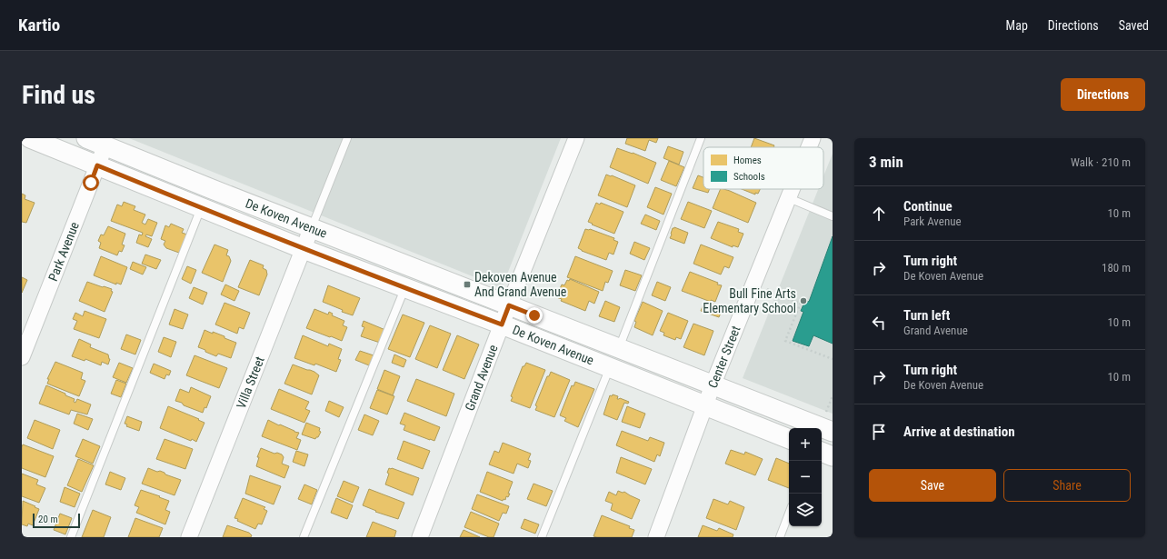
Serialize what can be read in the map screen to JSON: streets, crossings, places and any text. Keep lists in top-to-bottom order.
{
  "streets": {
    "street": [
      "De Koven Avenue",
      "Park Avenue",
      "Center Street",
      "Grand Avenue",
      "Villa Street"
    ]
  },
  "crossings": [
    ["De Koven Avenue", "Park Avenue"],
    ["De Koven Avenue", "Center Street"],
    ["De Koven Avenue", "Grand Avenue"],
    ["De Koven Avenue", "Villa Street"]
  ],
  "places": {
    "transit": ["Dekoven Avenue And Grand Avenue"],
    "other": ["Bull Fine Arts Elementary School"]
  },
  "legend": ["Homes", "Schools"],
  "scale_bar": "20 m",
  "page": {
    "header": "Kartio",
    "nav": ["Map", "Directions", "Saved"],
    "buttons": [
      "Directions",
      ["Save", "Share"]
    ],
    "title": "Find us",
    "heading": ["3 min", "Walk · 210 m"],
    "list": [
      ["Continue", "Park Avenue", "10 m"],
      ["Turn right", "De Koven Avenue", "180 m"],
      ["Turn left", "Grand Avenue", "10 m"],
      ["Turn right", "De Koven Avenue", "10 m"],
      "Arrive at destination"
    ],
    "map_buttons": ["+", "−"],
    "scale": "20 m"
  }
}
